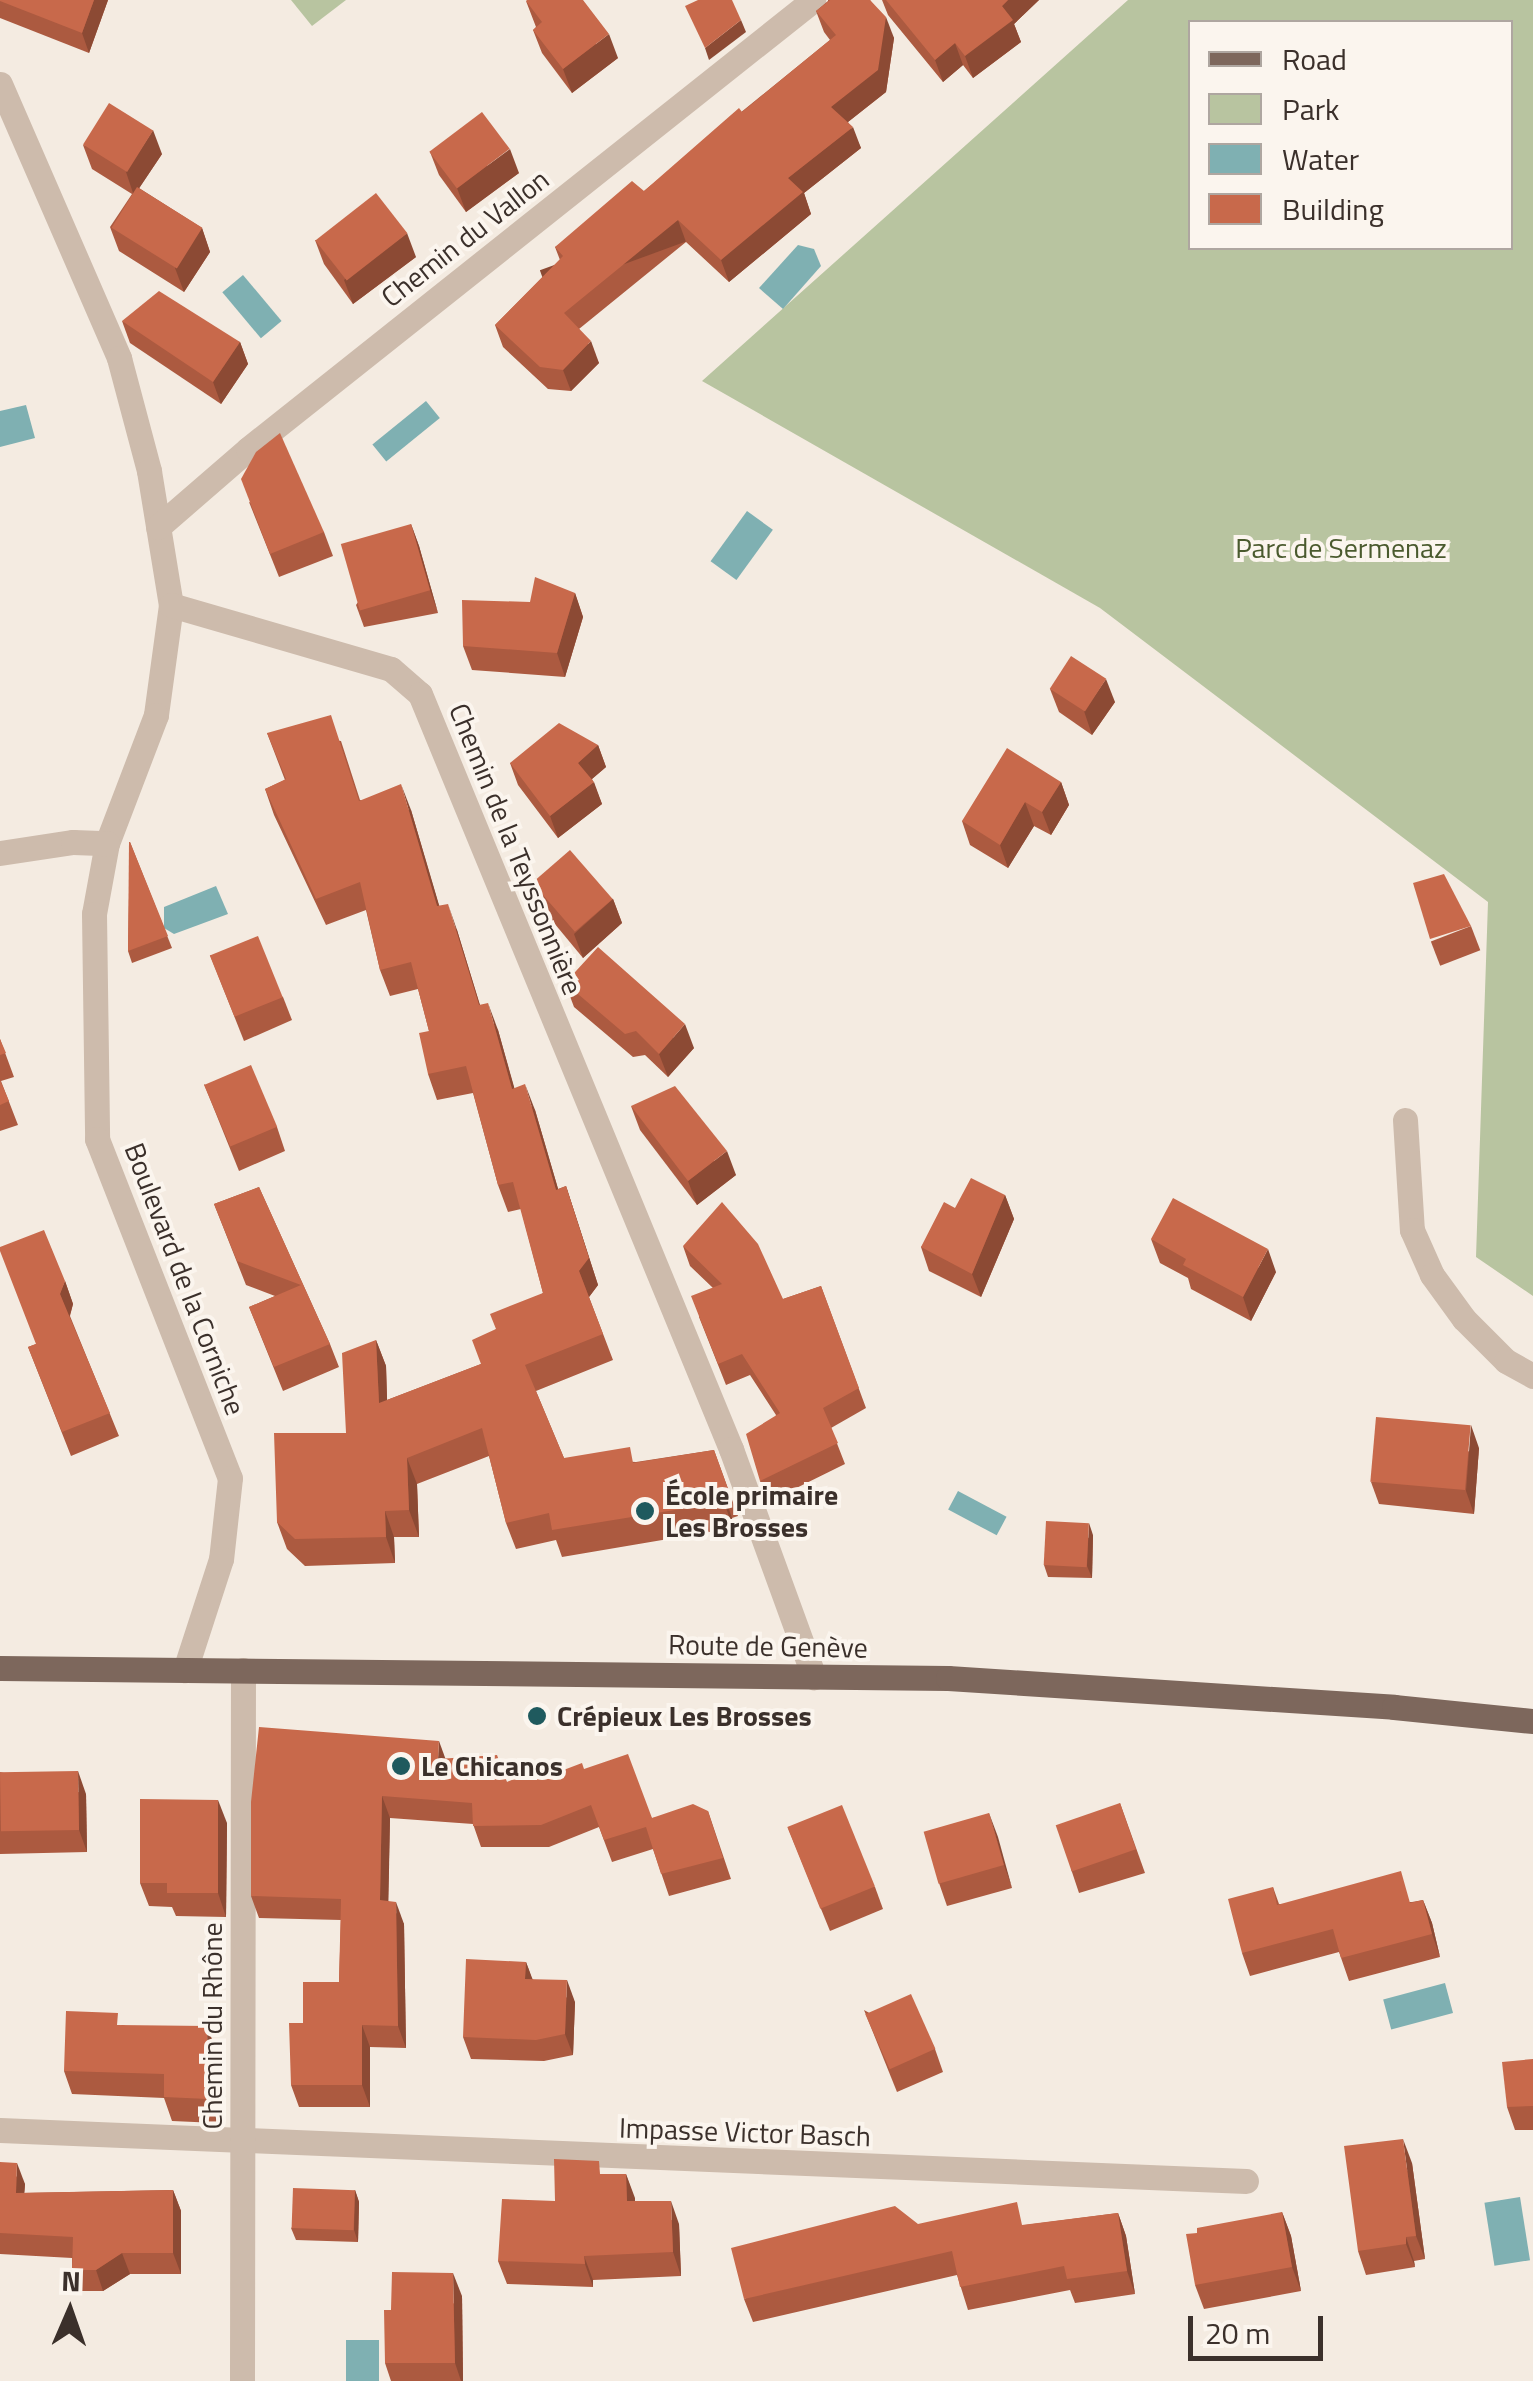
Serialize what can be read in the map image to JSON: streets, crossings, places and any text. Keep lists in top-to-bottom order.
{
  "streets": {
    "main road": ["Route de Genève"],
    "street": [
      "Chemin du Vallon",
      "Chemin de la Teyssonnière",
      "Boulevard de la Corniche",
      "Chemin du Rhône",
      "Impasse Victor Basch"
    ]
  },
  "crossings": [
    ["Chemin de la Teyssonnière", "Boulevard de la Corniche"],
    ["Chemin de la Teyssonnière", "Route de Genève"],
    ["Boulevard de la Corniche", "Route de Genève"],
    ["Route de Genève", "Chemin du Rhône"],
    ["Chemin du Rhône", "Impasse Victor Basch"]
  ],
  "parks": ["Parc de Sermenaz"],
  "places": ["École primaire Les Brosses", "Crépieux Les Brosses", "Le Chicanos"],
  "legend": [
    "Road",
    "Park",
    "Water",
    "Building"
  ],
  "scale_bar": "20 m",
  "north": "top"
}
